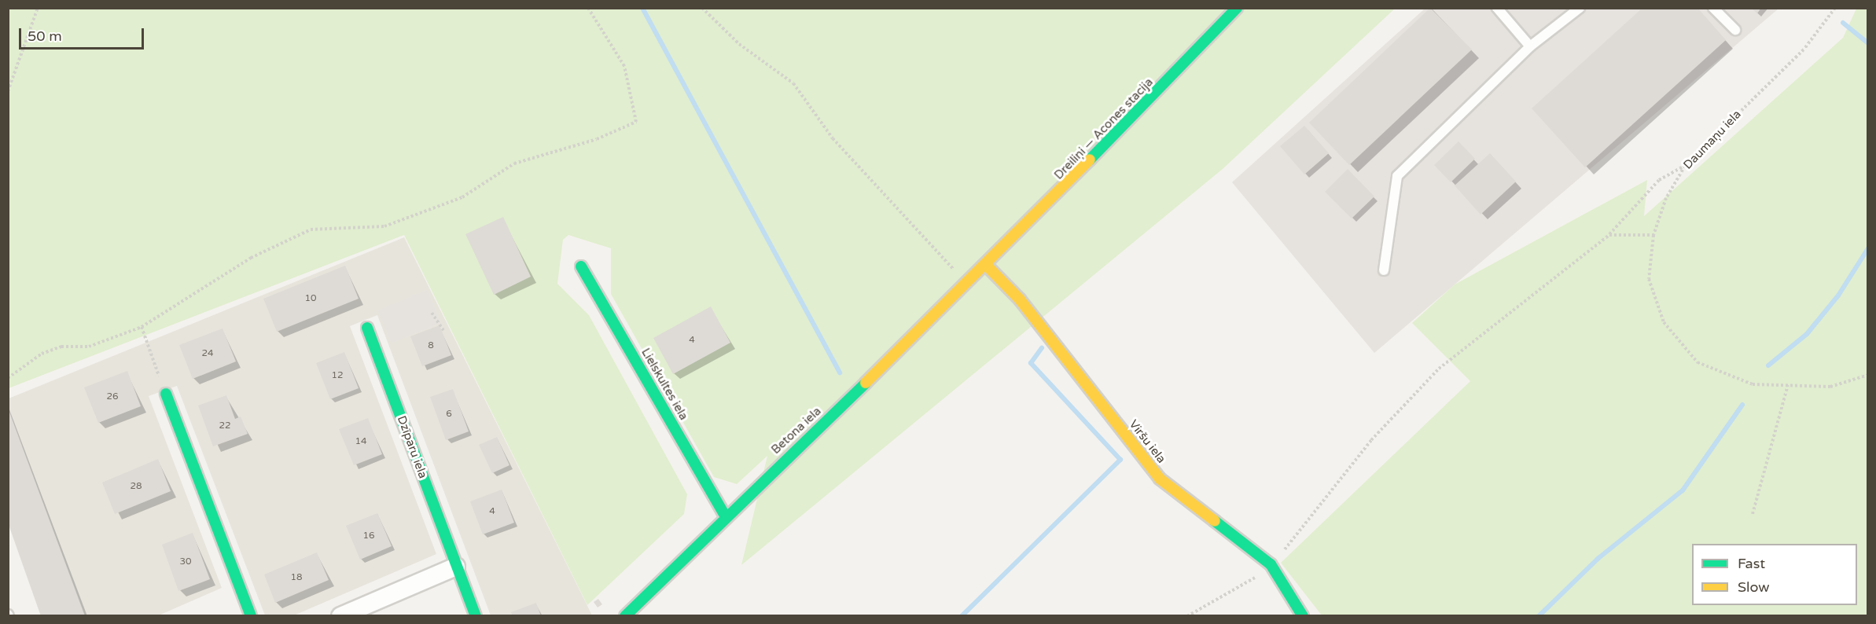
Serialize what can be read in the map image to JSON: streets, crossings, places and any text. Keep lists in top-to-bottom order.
{
  "streets": {
    "street": [
      "Dreiliņi — Acones stacija",
      "Lielskultes iela",
      "Betona iela",
      "Viršu iela",
      "Dzīparu iela"
    ],
    "path": ["Daumaņu iela"]
  },
  "crossings": [
    ["Dreiliņi — Acones stacija", "Betona iela"],
    ["Dreiliņi — Acones stacija", "Viršu iela"],
    ["Lielskultes iela", "Betona iela"],
    ["Betona iela", "Viršu iela"]
  ],
  "house_numbers": [
    "10",
    "4",
    "8",
    "24",
    "12",
    "26",
    "6",
    "22",
    "14",
    "28",
    "4",
    "16",
    "30",
    "18"
  ],
  "legend": ["Fast", "Slow"],
  "scale_bar": "50 m"
}
